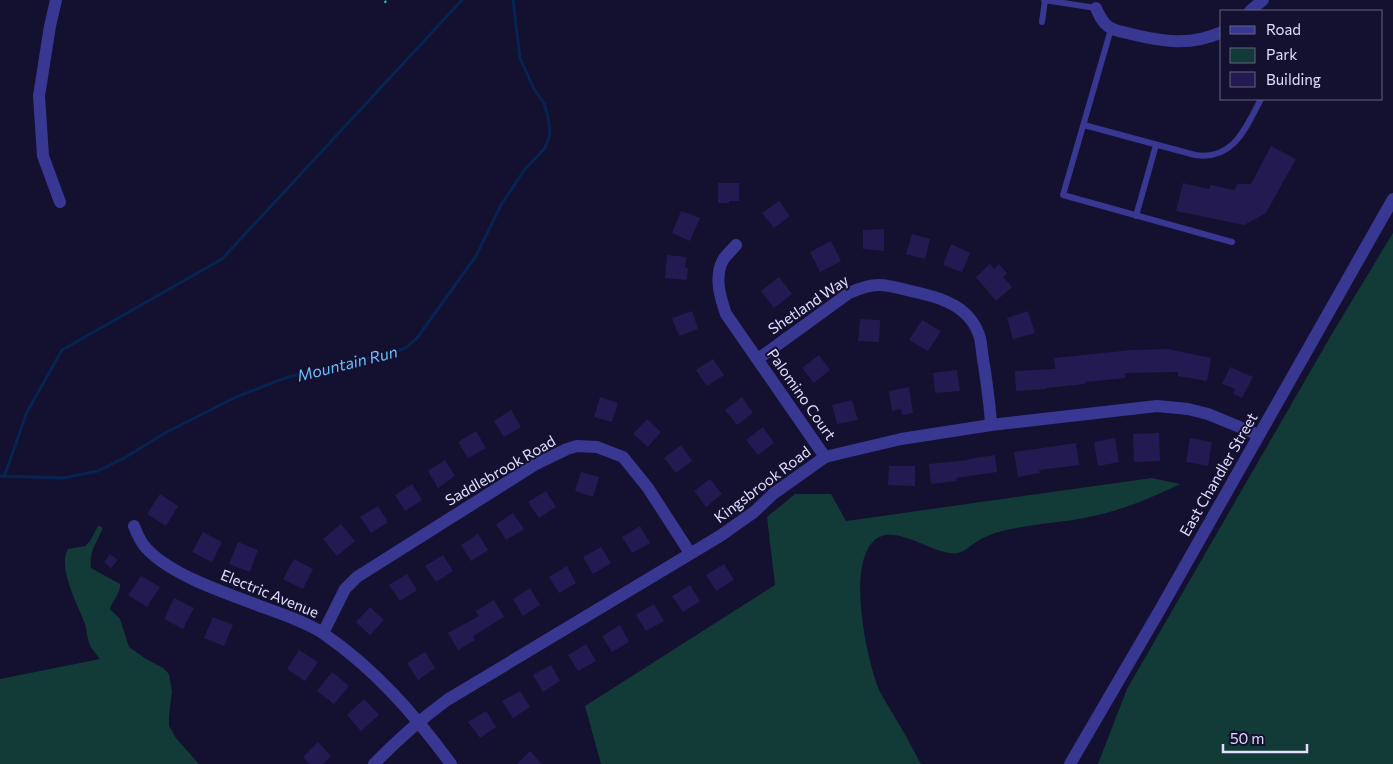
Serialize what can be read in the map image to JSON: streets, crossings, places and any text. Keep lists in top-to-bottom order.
{
  "streets": {
    "street": [
      "Shetland Way",
      "Palomino Court",
      "Saddlebrook Road",
      "East Chandler Street",
      "Kingsbrook Road",
      "Electric Avenue"
    ]
  },
  "crossings": [
    ["Shetland Way", "Palomino Court"],
    ["Shetland Way", "Kingsbrook Road"],
    ["Palomino Court", "Kingsbrook Road"],
    ["Saddlebrook Road", "Kingsbrook Road"],
    ["Saddlebrook Road", "Electric Avenue"],
    ["East Chandler Street", "Kingsbrook Road"],
    ["Kingsbrook Road", "Electric Avenue"]
  ],
  "water": ["Mountain Run"],
  "legend": ["Road", "Park", "Building"],
  "scale_bar": "50 m"
}
